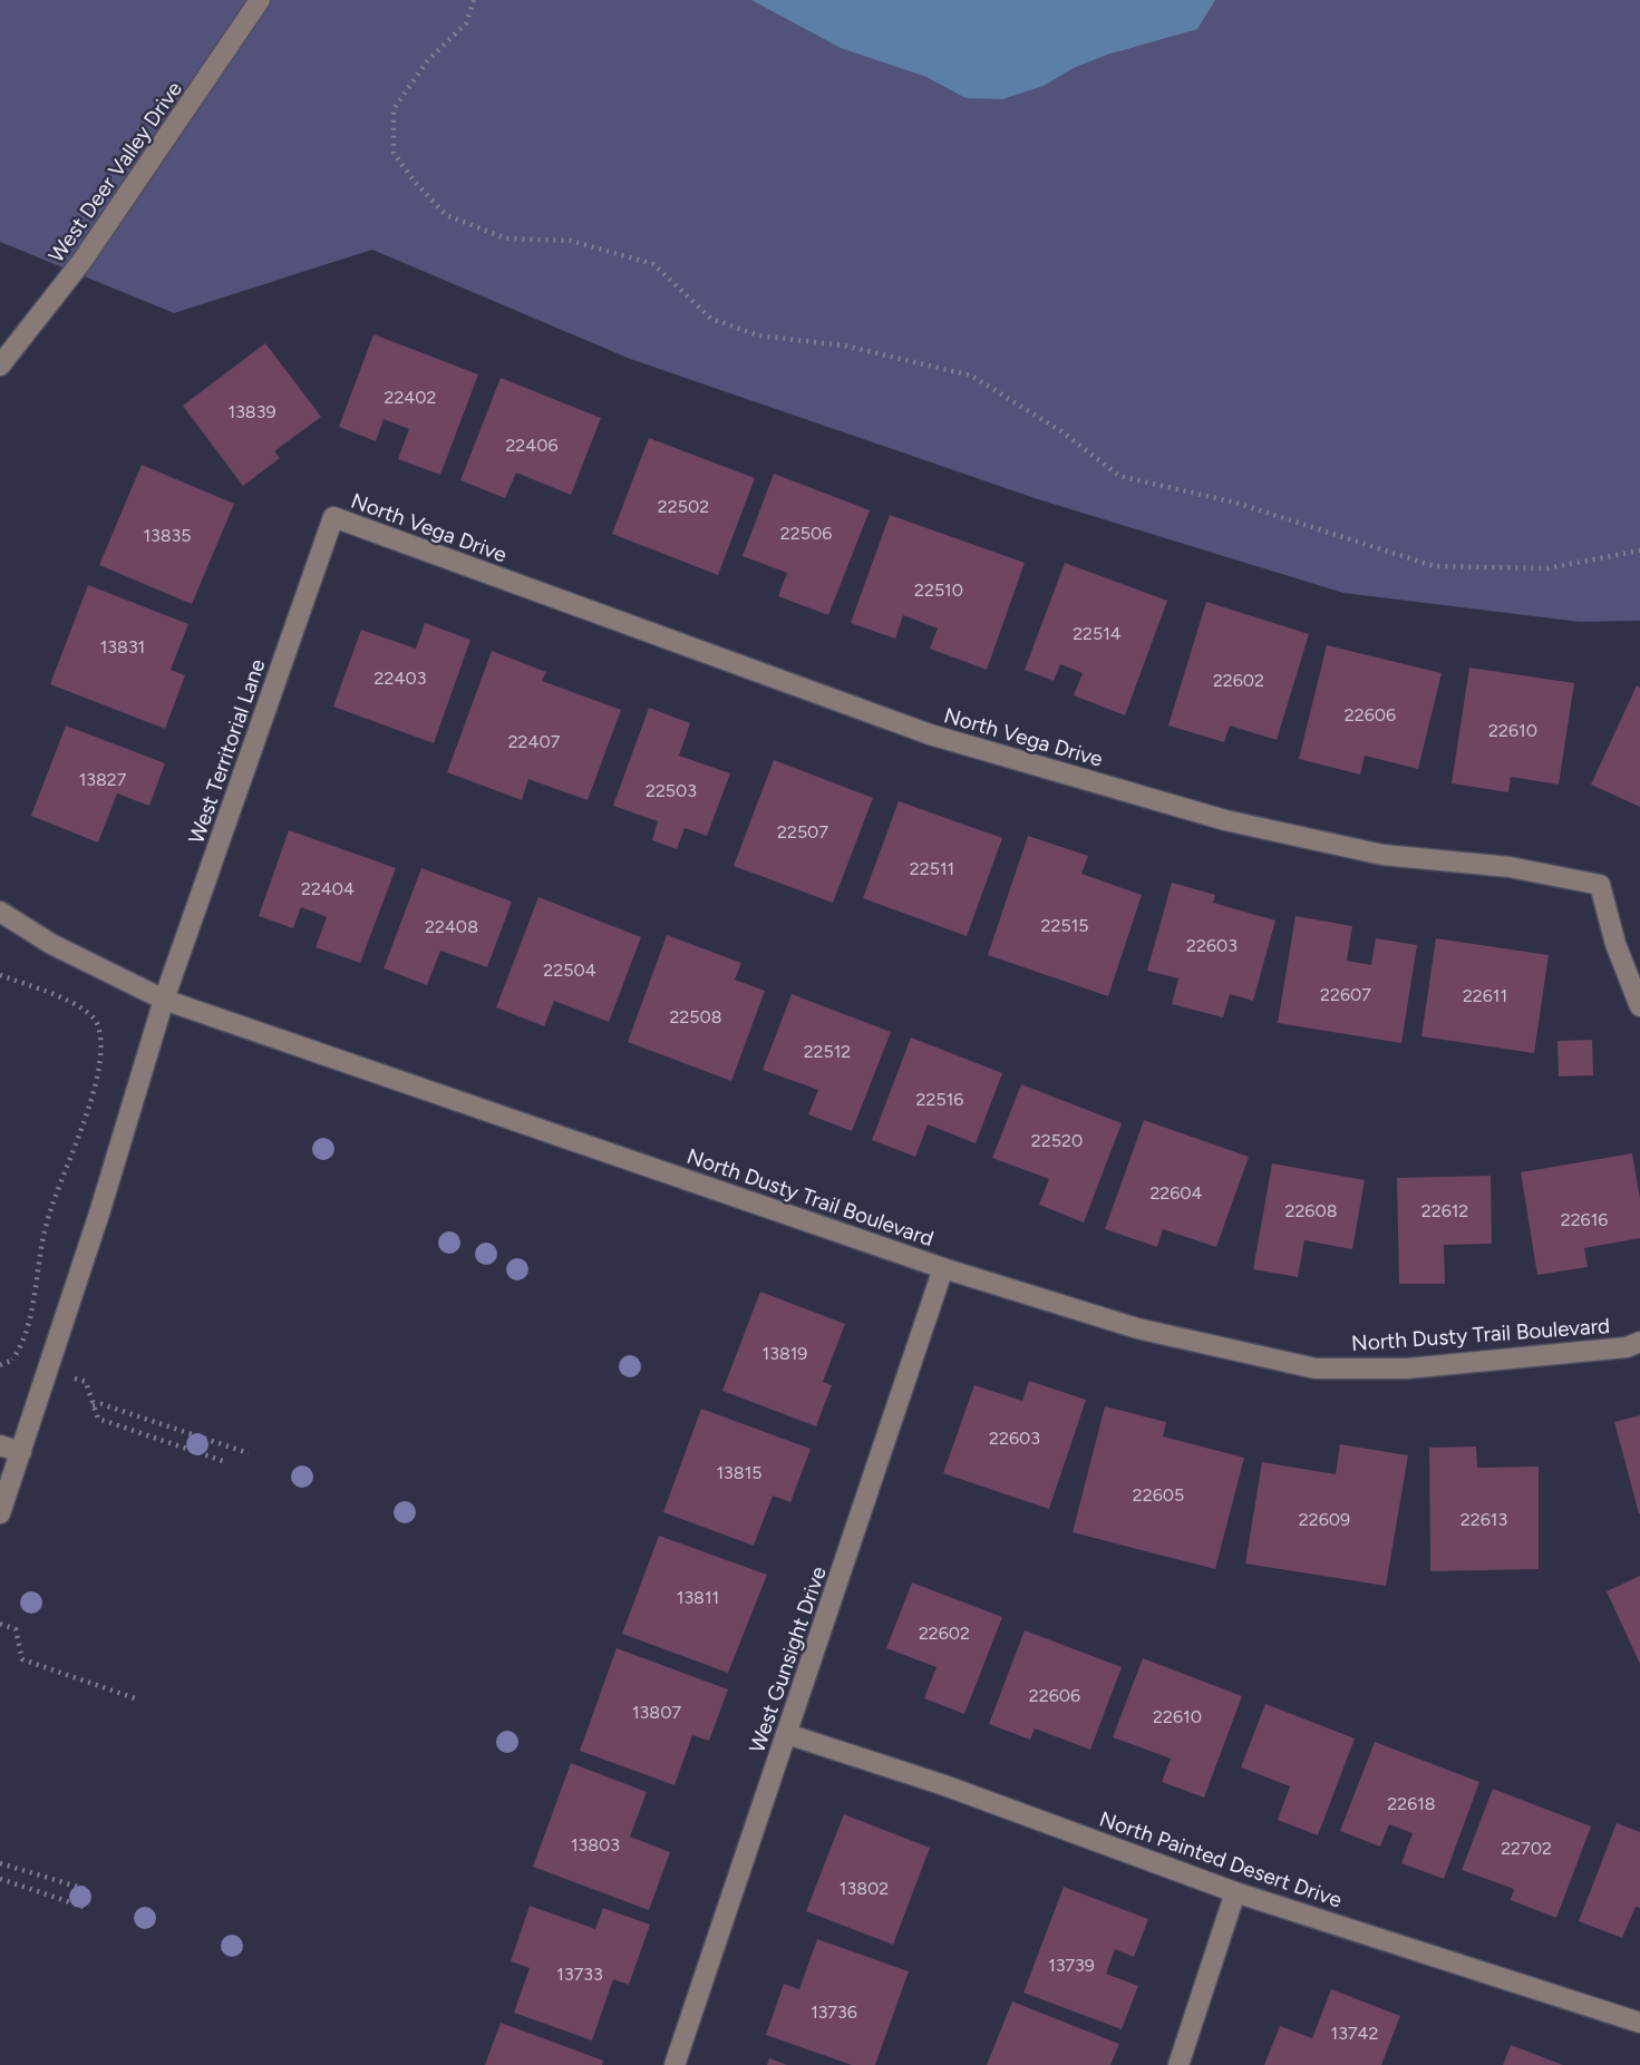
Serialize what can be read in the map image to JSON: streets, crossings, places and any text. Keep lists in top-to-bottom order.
{
  "streets": {
    "street": [
      "West Deer Valley Drive",
      "North Vega Drive",
      "West Territorial Lane",
      "North Dusty Trail Boulevard",
      "West Gunsight Drive",
      "North Painted Desert Drive"
    ]
  },
  "crossings": [
    ["North Vega Drive", "West Territorial Lane"],
    ["West Territorial Lane", "North Dusty Trail Boulevard"],
    ["North Dusty Trail Boulevard", "West Gunsight Drive"],
    ["West Gunsight Drive", "North Painted Desert Drive"]
  ],
  "house_numbers": [
    "22402",
    "13839",
    "22406",
    "22502",
    "22506",
    "13835",
    "22510",
    "22514",
    "13831",
    "22403",
    "22602",
    "22606",
    "22610",
    "22407",
    "13827",
    "22503",
    "22507",
    "22511",
    "22404",
    "22515",
    "22408",
    "22603",
    "22504",
    "22607",
    "22611",
    "22508",
    "22512",
    "22516",
    "22520",
    "22604",
    "22608",
    "22612",
    "22616",
    "13819",
    "22603",
    "13815",
    "22605",
    "22609",
    "22613",
    "13811",
    "22602",
    "22606",
    "13807",
    "22610",
    "22618",
    "13803",
    "22702",
    "13802",
    "13739",
    "13733",
    "13736",
    "13742"
  ]
}
